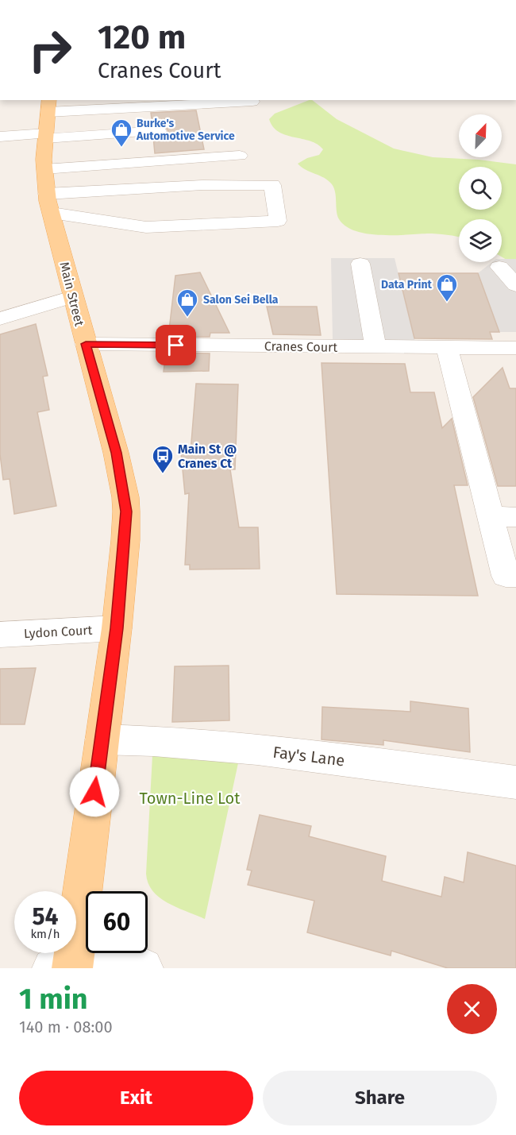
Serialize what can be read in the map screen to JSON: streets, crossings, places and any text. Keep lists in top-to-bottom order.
{
  "streets": {
    "main road": ["Main Street"],
    "street": ["Cranes Court", "Lydon Court", "Fay's Lane"]
  },
  "crossings": [
    ["Main Street", "Cranes Court"],
    ["Main Street", "Lydon Court"],
    ["Main Street", "Fay's Lane"]
  ],
  "parks": ["Town-Line Lot"],
  "places": {
    "shop": ["Burke's Automotive Service", "Data Print", "Salon Sei Bella"],
    "bus stop": ["Main St @ Cranes Ct"]
  },
  "north": "top right",
  "page": {
    "turn": ["120 m", "Cranes Court"],
    "speed": "54 km/h",
    "limit": "60",
    "heading": ["1 min", "140 m · 08:00"],
    "buttons": ["Exit", "Share"]
  }
}
